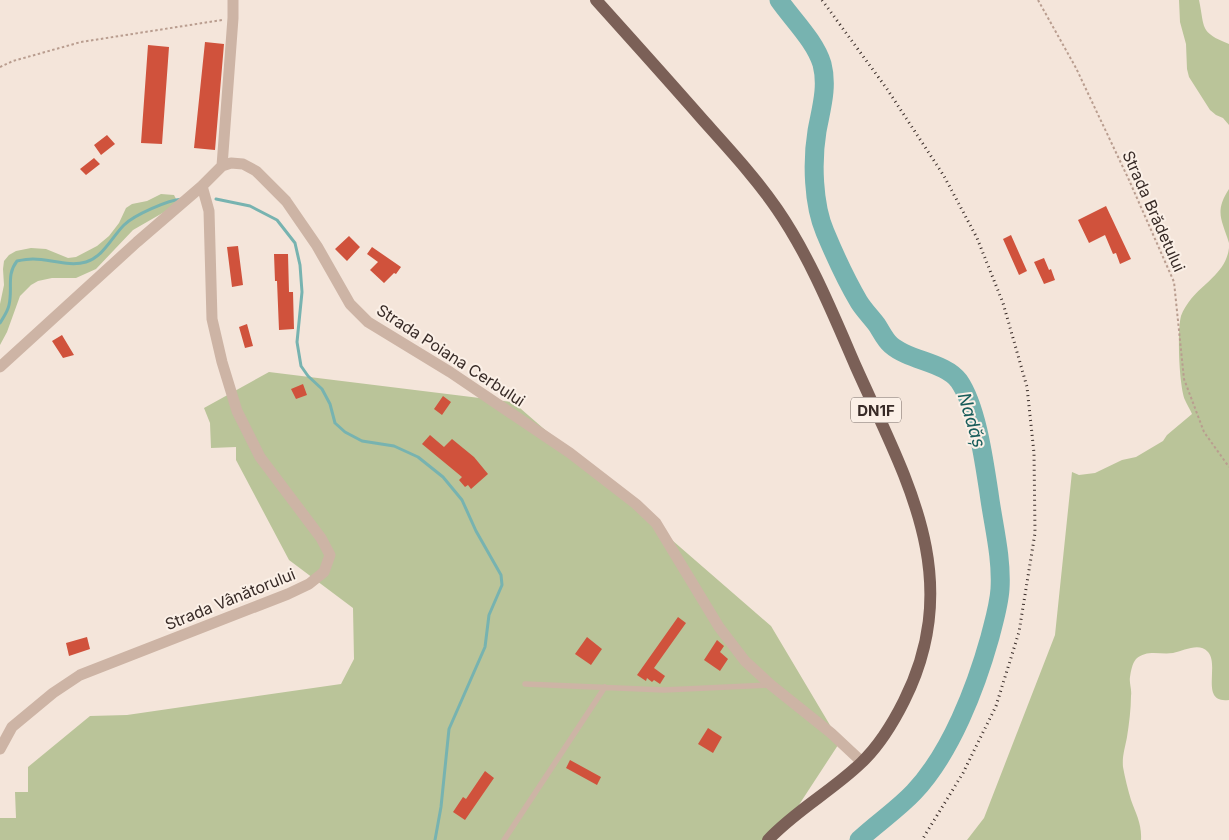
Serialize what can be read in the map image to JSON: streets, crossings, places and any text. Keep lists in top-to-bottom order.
{
  "streets": {
    "main road": ["DN1F"],
    "street": ["Strada Poiana Cerbului", "Strada Vânătorului"],
    "path": ["Strada Brădetului"]
  },
  "crossings": [
    ["Strada Poiana Cerbului", "DN1F"]
  ],
  "water": ["Nadăș"]
}
